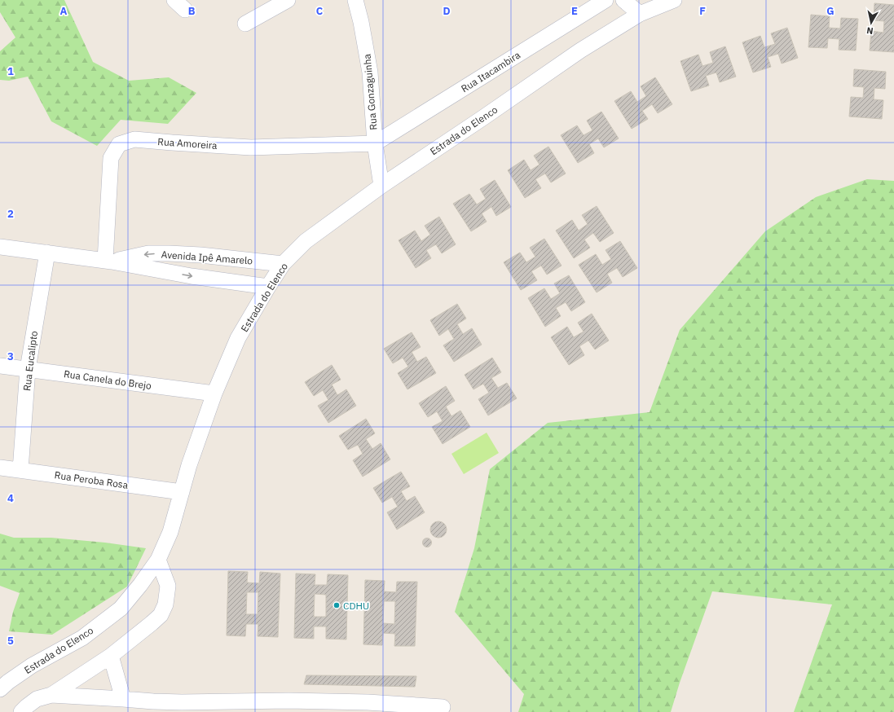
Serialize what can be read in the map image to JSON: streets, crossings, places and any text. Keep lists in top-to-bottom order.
{
  "streets": {
    "street": [
      "Rua Itacambira",
      "Rua Gonzaguinha",
      "Estrada do Elenco",
      "Rua Amoreira",
      "Avenida Ipê Amarelo",
      "Rua Eucalipto",
      "Rua Canela do Brejo",
      "Rua Peroba Rosa"
    ]
  },
  "crossings": [
    ["Rua Itacambira", "Rua Gonzaguinha"],
    ["Rua Itacambira", "Rua Amoreira"],
    ["Rua Gonzaguinha", "Estrada do Elenco"],
    ["Rua Gonzaguinha", "Rua Amoreira"],
    ["Estrada do Elenco", "Avenida Ipê Amarelo"],
    ["Estrada do Elenco", "Rua Canela do Brejo"],
    ["Estrada do Elenco", "Rua Peroba Rosa"],
    ["Rua Amoreira", "Avenida Ipê Amarelo"],
    ["Avenida Ipê Amarelo", "Rua Eucalipto"],
    ["Rua Eucalipto", "Rua Canela do Brejo"],
    ["Rua Eucalipto", "Rua Peroba Rosa"]
  ],
  "places": ["CDHU"],
  "north": "bottom",
  "grid": {
    "columns": [
      "A",
      "B",
      "C",
      "D",
      "E",
      "F",
      "G"
    ],
    "rows": [
      "1",
      "2",
      "3",
      "4",
      "5"
    ]
  }
}
